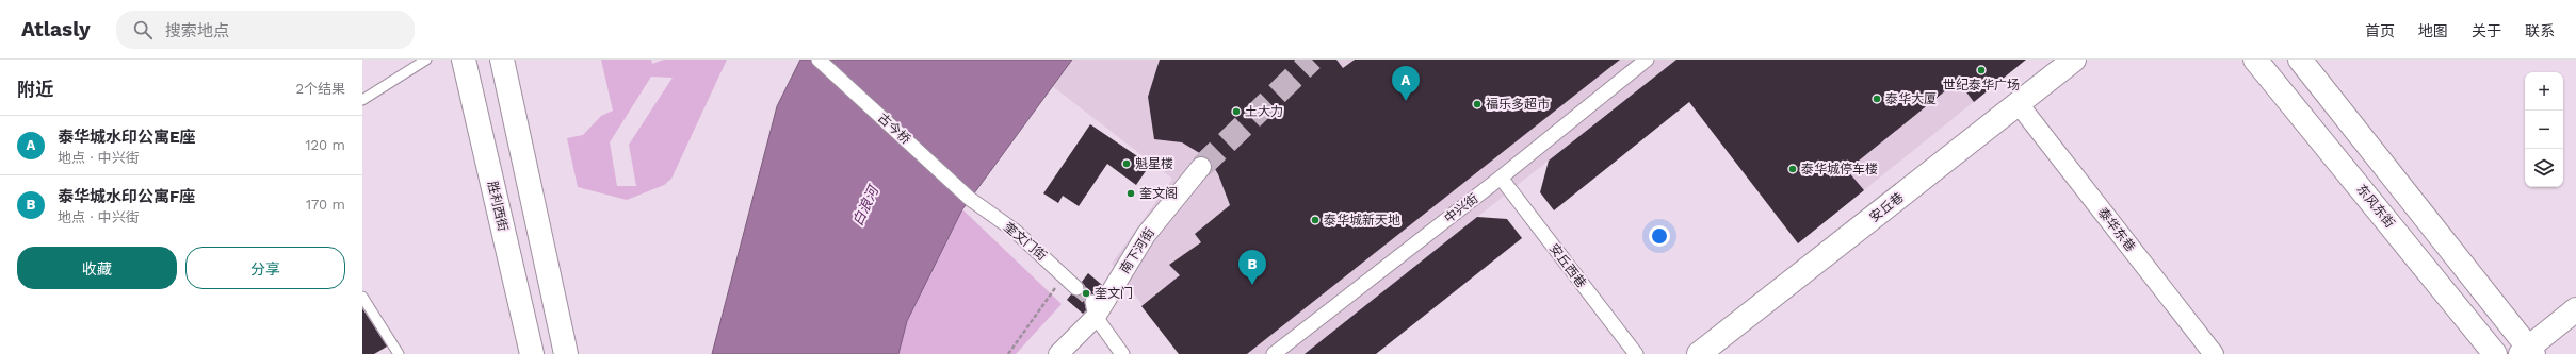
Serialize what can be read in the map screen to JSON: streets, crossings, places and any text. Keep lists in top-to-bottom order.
{
  "streets": {
    "main road": ["胜利西街", "东风东街", "安丘巷"],
    "street": [
      "古今桥",
      "中兴街",
      "泰华东巷",
      "奎文门街",
      "南下河街",
      "安丘西巷"
    ]
  },
  "crossings": [
    ["古今桥", "奎文门街"],
    ["安丘巷", "泰华东巷"],
    ["中兴街", "安丘西巷"]
  ],
  "water": ["白浪河"],
  "places": [
    "世纪泰华广场",
    "泰华大厦",
    "福乐多超市",
    "土大力",
    "魁星楼",
    "泰华城停车楼",
    "奎文阁",
    "泰华城新天地",
    "奎文门"
  ],
  "page": {
    "header": "Atlasly",
    "search": "搜索地点",
    "nav": [
      "首页",
      "地图",
      "关于",
      "联系"
    ],
    "heading": ["附近", "2个结果"],
    "pins": ["A", "B"],
    "map_buttons": ["+", "−"],
    "list": [
      {
        "mark": "A",
        "name": "泰华城水印公寓E座",
        "note": "地点 · 中兴街",
        "value": "120 m"
      },
      {
        "mark": "B",
        "name": "泰华城水印公寓F座",
        "note": "地点 · 中兴街",
        "value": "170 m"
      }
    ],
    "buttons": ["收藏", "分享"]
  }
}
